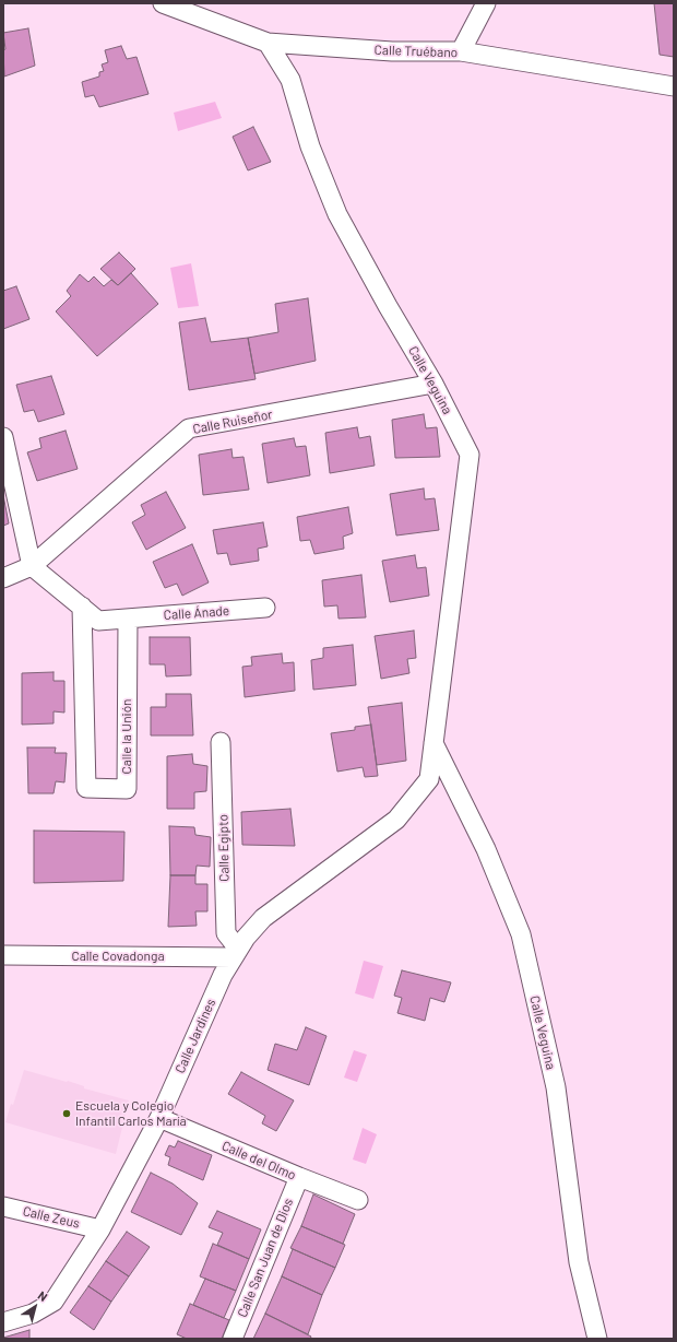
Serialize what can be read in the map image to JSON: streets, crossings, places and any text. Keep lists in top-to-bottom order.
{
  "streets": {
    "street": [
      "Calle Truébano",
      "Calle Veguina",
      "Calle Ruiseñor",
      "Calle Ánade",
      "Calle la Unión",
      "Calle Egipto",
      "Calle Covadonga",
      "Calle Jardines",
      "Calle del Olmo",
      "Calle Zeus",
      "Calle San Juan de Dios"
    ]
  },
  "crossings": [
    ["Calle Truébano", "Calle Veguina"],
    ["Calle Veguina", "Calle Ruiseñor"],
    ["Calle Veguina", "Calle Jardines"],
    ["Calle Ánade", "Calle la Unión"],
    ["Calle Egipto", "Calle Covadonga"],
    ["Calle Egipto", "Calle Jardines"],
    ["Calle Covadonga", "Calle Jardines"],
    ["Calle Jardines", "Calle del Olmo"],
    ["Calle Jardines", "Calle Zeus"],
    ["Calle del Olmo", "Calle San Juan de Dios"]
  ],
  "places": ["Escuela y Colegio Infantil Carlos María"],
  "north": "top right"
}
